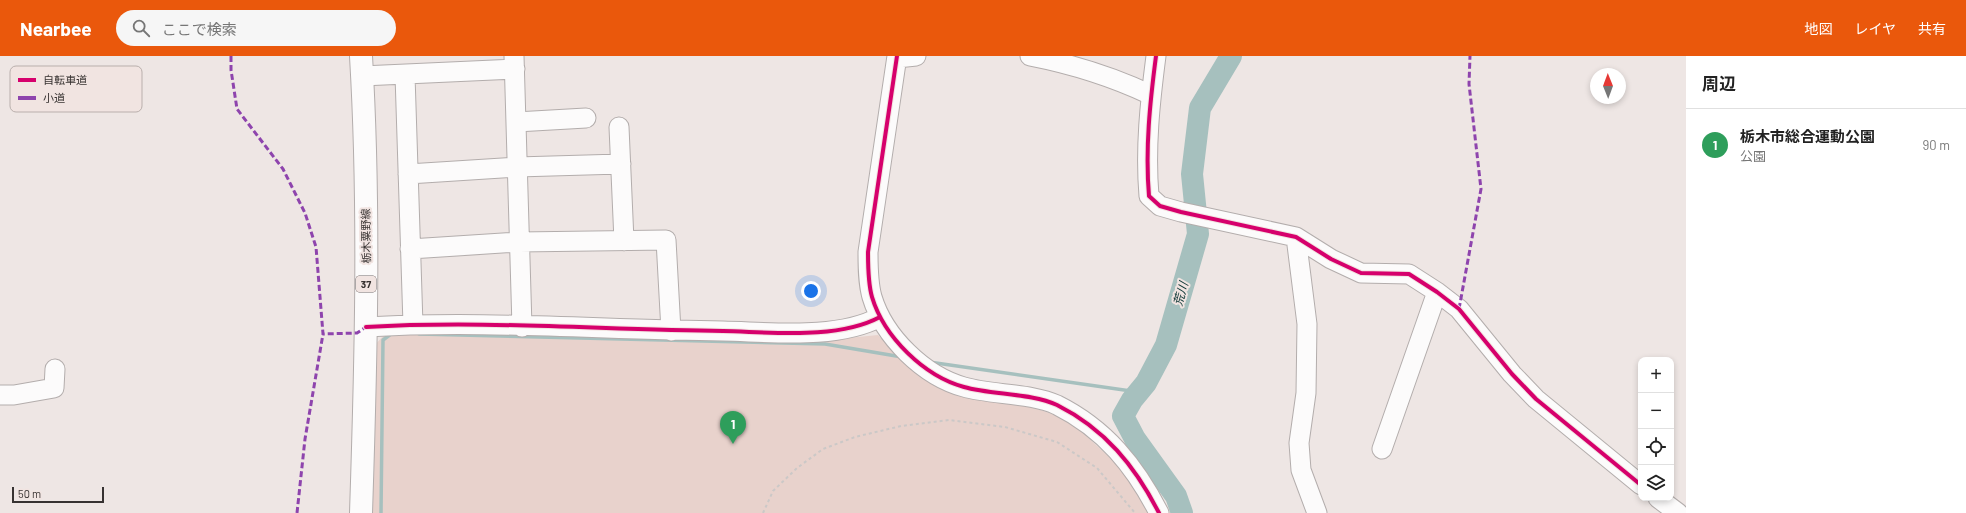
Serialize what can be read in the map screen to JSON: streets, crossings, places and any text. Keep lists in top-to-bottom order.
{
  "streets": {
    "main road": ["栃木粟野線", "37"]
  },
  "water": ["荒川"],
  "legend": ["自転車道", "小道"],
  "scale_bar": "50 m",
  "north": "top",
  "page": {
    "header": "Nearbee",
    "search": "ここで検索",
    "nav": ["地図", "レイヤ", "共有"],
    "heading": "周辺",
    "list": [
      {
        "mark": "1",
        "name": "栃木市総合運動公園",
        "note": "公園",
        "value": "90 m"
      }
    ],
    "map_buttons": ["+", "−"],
    "pins": "1",
    "scale": "50 m"
  }
}
